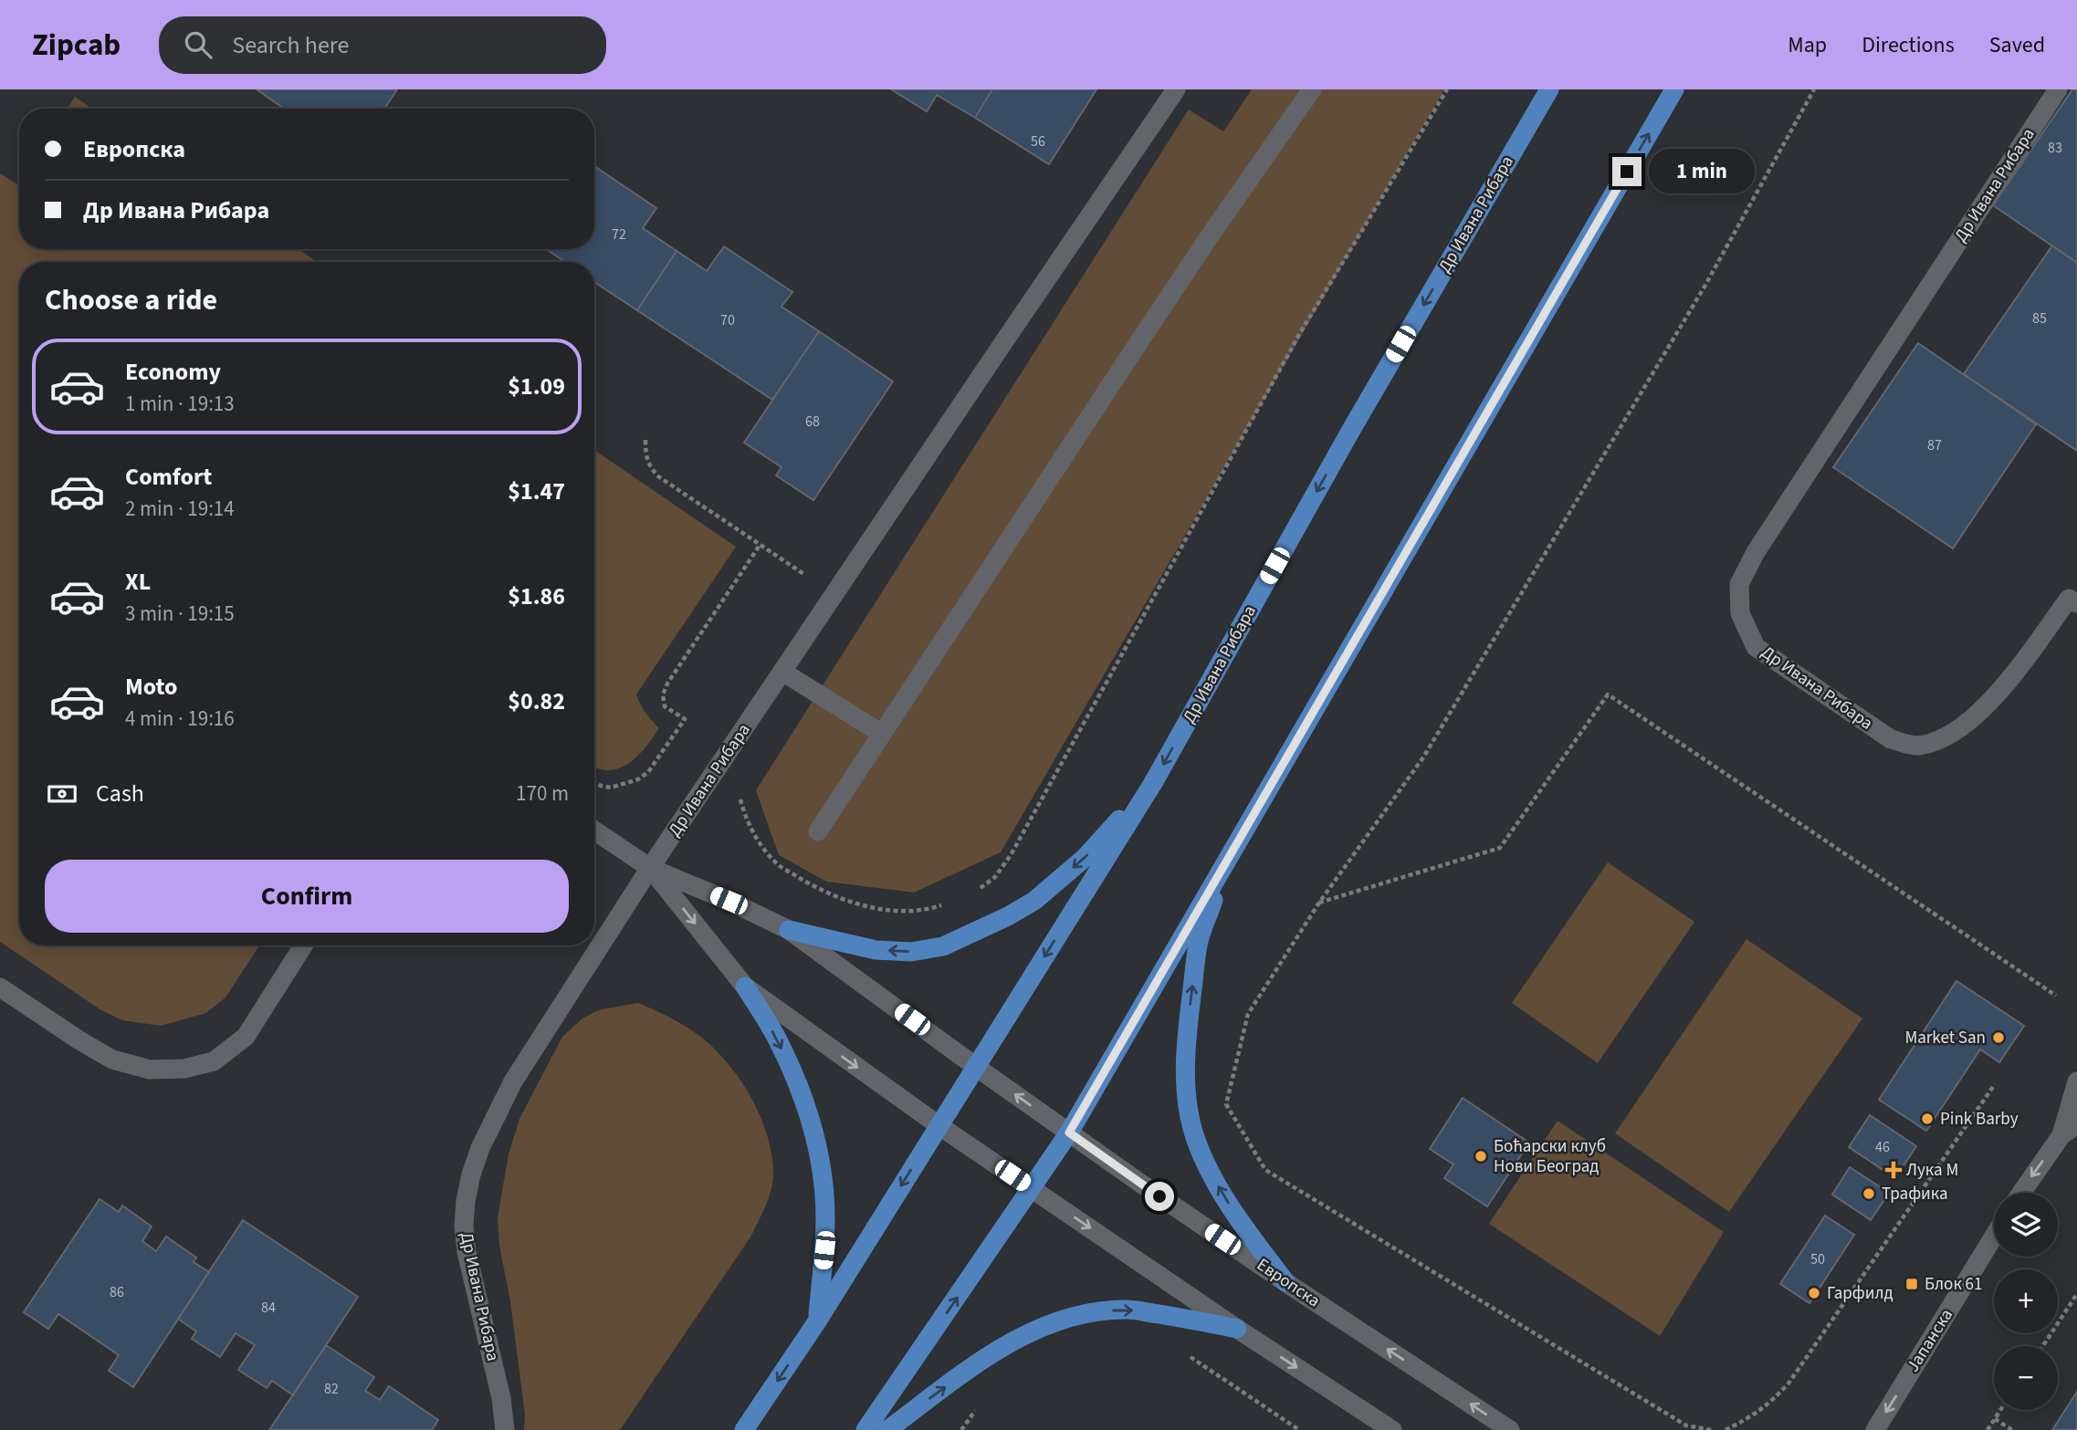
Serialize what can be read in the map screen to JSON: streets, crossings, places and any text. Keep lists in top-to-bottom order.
{
  "streets": {
    "main road": ["Др Ивана Рибара"],
    "street": ["Европска", "Јапанска"]
  },
  "one_way": ["Др Ивана Рибара", "Јапанска"],
  "places": {
    "other": [
      "Market San",
      "Pink Barby",
      "Боћарски клуб Нови Београд",
      "Трафика",
      "Гарфилд"
    ],
    "health": ["Лука М"],
    "transit": ["Блок 61"]
  },
  "house_numbers": [
    "56",
    "83",
    "72",
    "85",
    "70",
    "68",
    "87",
    "46",
    "50",
    "86",
    "84",
    "82"
  ],
  "page": {
    "header": "Zipcab",
    "search": "Search here",
    "nav": ["Map", "Directions", "Saved"],
    "banner": ["Европска", "Др Ивана Рибара"],
    "bubble": "1 min",
    "heading": "Choose a ride",
    "list": [
      {
        "name": "Economy",
        "note": "1 min · 19:13",
        "value": "$1.09"
      },
      {
        "name": "Comfort",
        "note": "2 min · 19:14",
        "value": "$1.47"
      },
      {
        "name": "XL",
        "note": "3 min · 19:15",
        "value": "$1.86"
      },
      {
        "name": "Moto",
        "note": "4 min · 19:16",
        "value": "$0.82"
      }
    ],
    "pay": ["Cash", "170 m"],
    "buttons": "Confirm",
    "map_buttons": ["+", "−"]
  }
}
